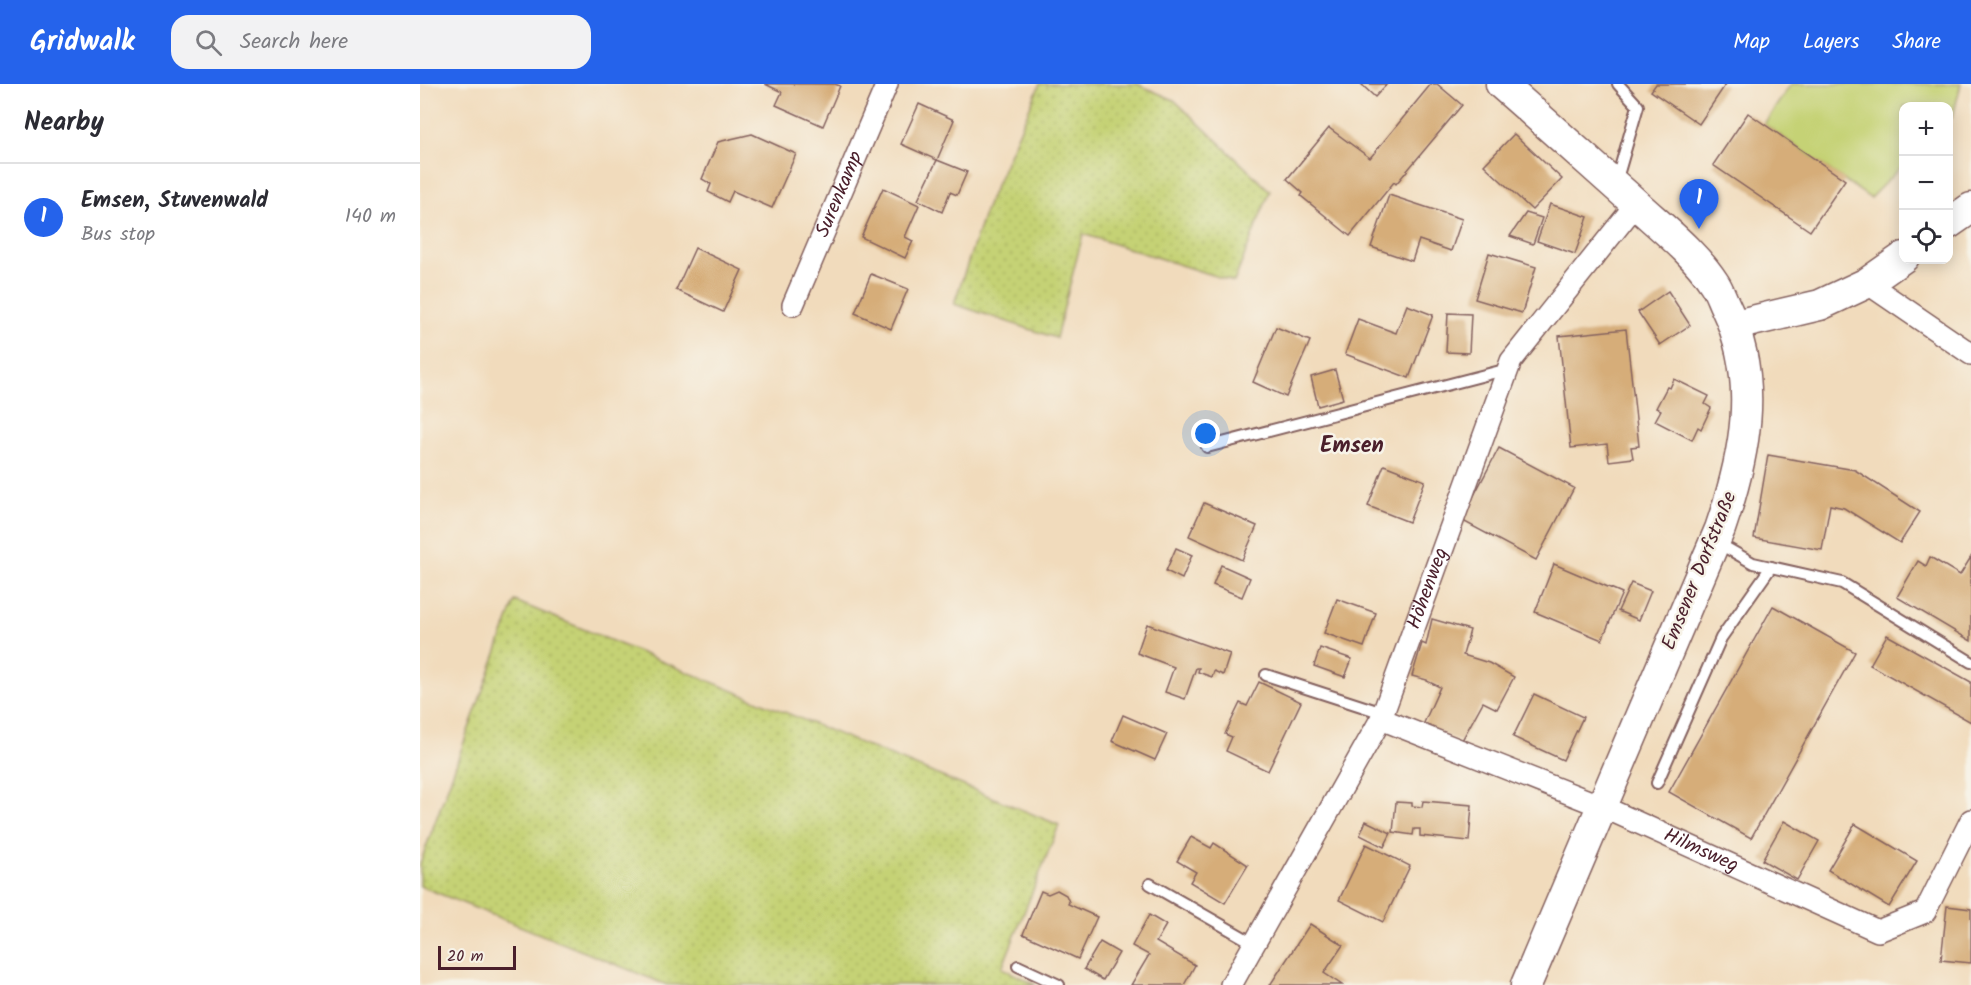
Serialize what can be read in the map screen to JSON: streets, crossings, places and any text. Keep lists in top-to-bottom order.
{
  "streets": {
    "street": [
      "Surenkamp",
      "Emsener Dorfstraße",
      "Höhenweg",
      "Hilmsweg"
    ]
  },
  "crossings": [
    ["Emsener Dorfstraße", "Höhenweg"],
    ["Emsener Dorfstraße", "Hilmsweg"],
    ["Höhenweg", "Hilmsweg"]
  ],
  "districts": ["Emsen"],
  "scale_bar": "20 m",
  "page": {
    "header": "Gridwalk",
    "search": "Search here",
    "nav": ["Map", "Layers", "Share"],
    "heading": "Nearby",
    "map_buttons": ["+", "−"],
    "list": [
      {
        "mark": "1",
        "name": "Emsen, Stuvenwald",
        "note": "Bus stop",
        "value": "140 m"
      }
    ],
    "pins": "1",
    "scale": "20 m"
  }
}
